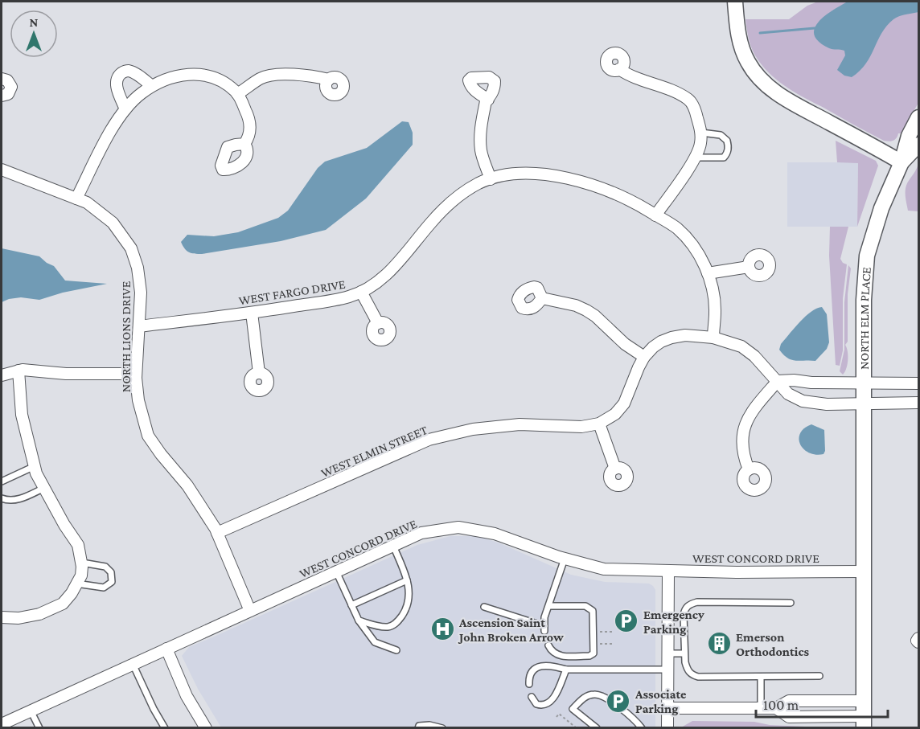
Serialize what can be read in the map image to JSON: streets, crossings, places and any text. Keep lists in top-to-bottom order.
{
  "streets": {
    "main road": ["NORTH ELM PLACE"],
    "street": [
      "WEST FARGO DRIVE",
      "NORTH LIONS DRIVE",
      "WEST ELMIN STREET",
      "WEST CONCORD DRIVE"
    ]
  },
  "crossings": [
    ["WEST FARGO DRIVE", "NORTH LIONS DRIVE"],
    ["WEST FARGO DRIVE", "WEST ELMIN STREET"],
    ["NORTH ELM PLACE", "WEST ELMIN STREET"],
    ["NORTH ELM PLACE", "WEST CONCORD DRIVE"],
    ["NORTH LIONS DRIVE", "WEST ELMIN STREET"],
    ["NORTH LIONS DRIVE", "WEST CONCORD DRIVE"]
  ],
  "places": {
    "parking": ["Emergency Parking", "Associate Parking"],
    "hospital": ["Ascension Saint John Broken Arrow"],
    "building": ["Emerson Orthodontics"]
  },
  "scale_bar": "100 m",
  "north": "top"
}
